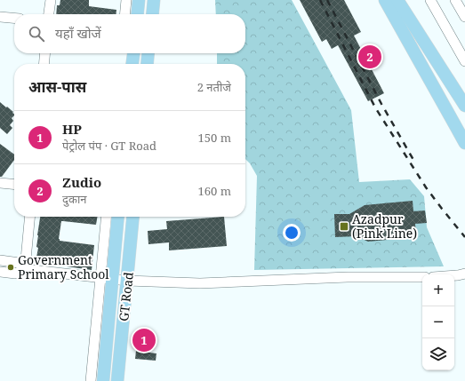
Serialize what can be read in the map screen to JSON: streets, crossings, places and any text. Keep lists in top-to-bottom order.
{
  "streets": {
    "main road": ["GT Road"]
  },
  "places": {
    "transit": ["Azadpur (Pink Line)"],
    "other": ["Government Primary School"]
  },
  "page": {
    "search": "यहाँ खोजें",
    "pins": ["2", "1"],
    "heading": ["आस-पास", "2 नतीजे"],
    "list": [
      {
        "mark": "1",
        "name": "HP",
        "note": "पेट्रोल पंप · GT Road",
        "value": "150 m"
      },
      {
        "mark": "2",
        "name": "Zudio",
        "note": "दुकान",
        "value": "160 m"
      }
    ],
    "map_buttons": ["+", "−"]
  }
}
